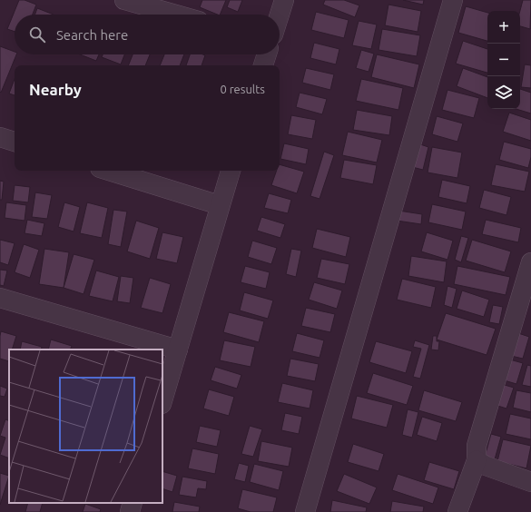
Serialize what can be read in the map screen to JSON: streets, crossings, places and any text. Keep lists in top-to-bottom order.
{
  "page": {
    "map_buttons": ["+", "−"],
    "search": "Search here",
    "heading": ["Nearby", "0 results"]
  }
}
